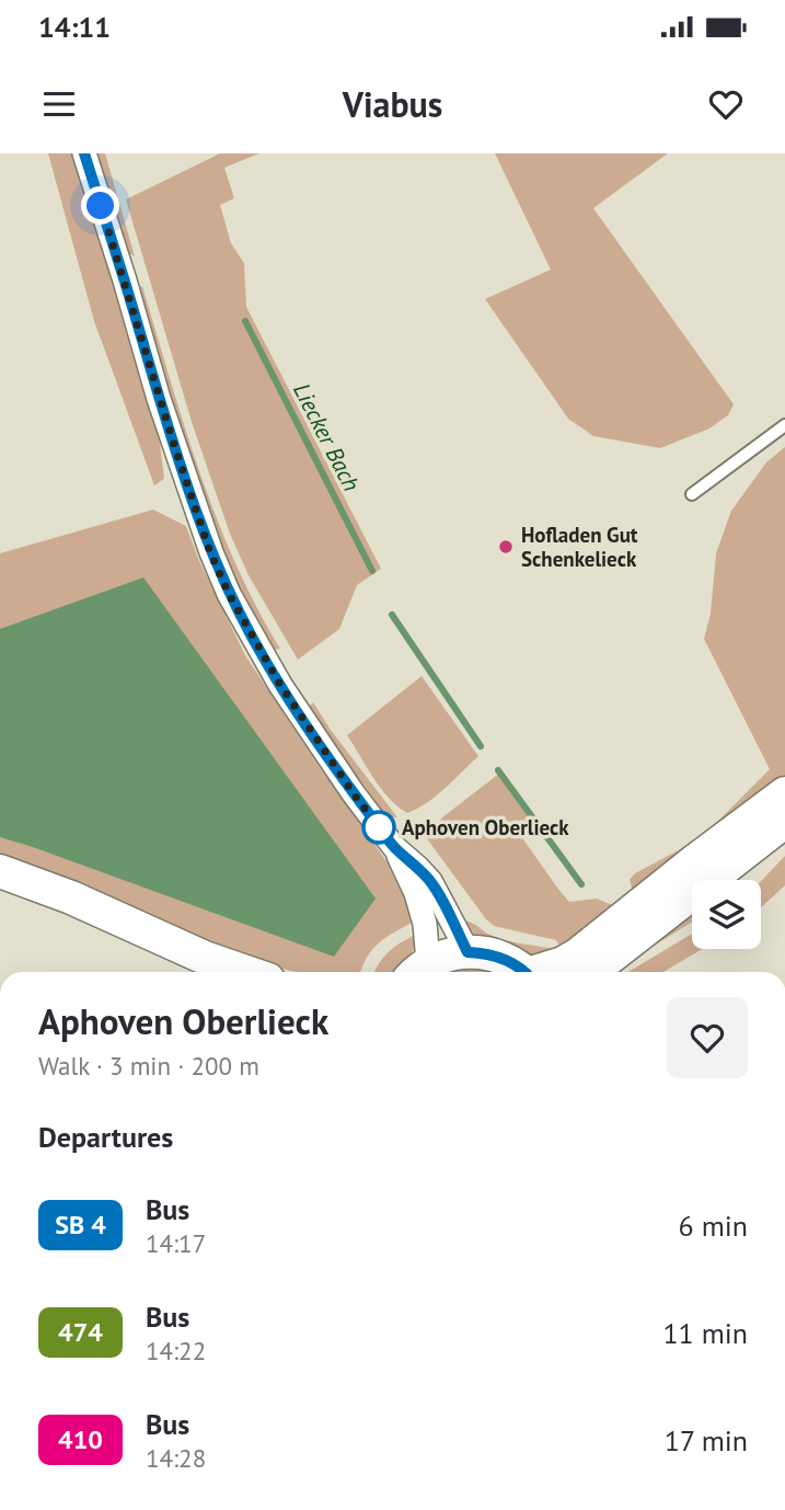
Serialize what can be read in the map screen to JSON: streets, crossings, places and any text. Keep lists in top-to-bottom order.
{
  "water": ["Liecker Bach"],
  "places": ["Hofladen Gut Schenkelieck", "Aphoven Oberlieck"],
  "page": {
    "status": "14:11",
    "header": "Viabus",
    "heading": [
      ["Aphoven Oberlieck", "Walk · 3 min · 200 m"],
      "Departures"
    ],
    "list": [
      {
        "mark": "SB 4",
        "name": "Bus",
        "note": "14:17",
        "value": "6 min"
      },
      {
        "mark": "474",
        "name": "Bus",
        "note": "14:22",
        "value": "11 min"
      },
      {
        "mark": "410",
        "name": "Bus",
        "note": "14:28",
        "value": "17 min"
      }
    ]
  }
}
